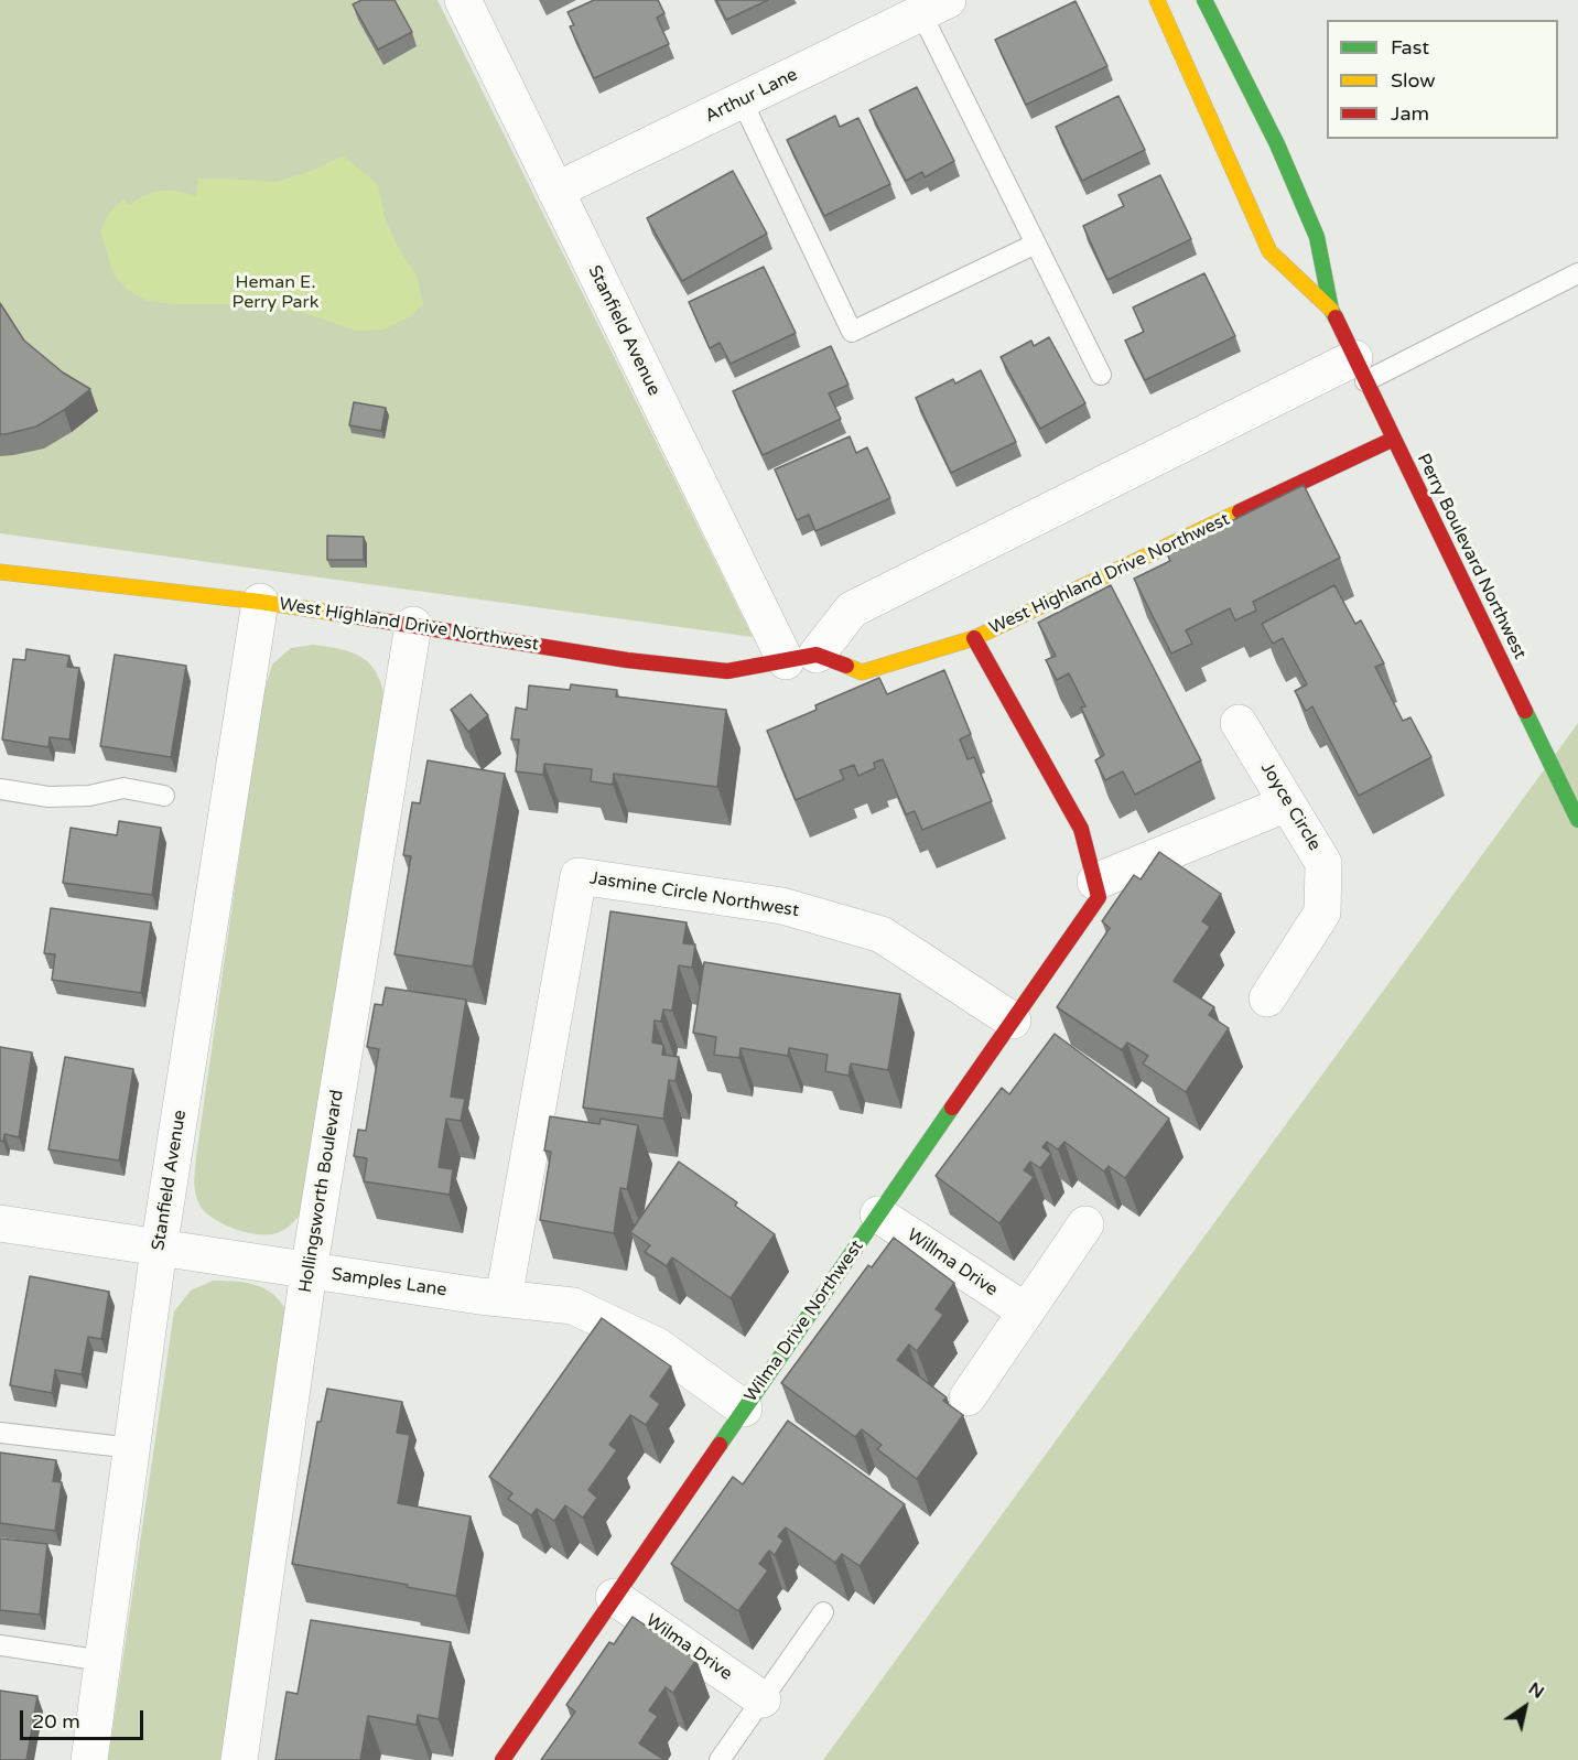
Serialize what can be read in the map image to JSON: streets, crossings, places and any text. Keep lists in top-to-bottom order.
{
  "streets": {
    "street": [
      "Arthur Lane",
      "Stanfield Avenue",
      "Perry Boulevard Northwest",
      "West Highland Drive Northwest",
      "Joyce Circle",
      "Jasmine Circle Northwest",
      "Hollingsworth Boulevard",
      "Willma Drive",
      "Samples Lane",
      "Wilma Drive Northwest",
      "Wilma Drive"
    ]
  },
  "crossings": [
    ["Arthur Lane", "Stanfield Avenue"],
    ["Stanfield Avenue", "West Highland Drive Northwest"],
    ["Stanfield Avenue", "Samples Lane"],
    ["Perry Boulevard Northwest", "West Highland Drive Northwest"],
    ["West Highland Drive Northwest", "Hollingsworth Boulevard"],
    ["West Highland Drive Northwest", "Wilma Drive Northwest"],
    ["Jasmine Circle Northwest", "Samples Lane"],
    ["Jasmine Circle Northwest", "Wilma Drive Northwest"],
    ["Hollingsworth Boulevard", "Samples Lane"],
    ["Willma Drive", "Wilma Drive Northwest"],
    ["Samples Lane", "Wilma Drive Northwest"],
    ["Wilma Drive Northwest", "Wilma Drive"]
  ],
  "parks": ["Heman E. Perry Park"],
  "legend": ["Fast", "Slow", "Jam"],
  "scale_bar": "20 m",
  "north": "top right"
}
